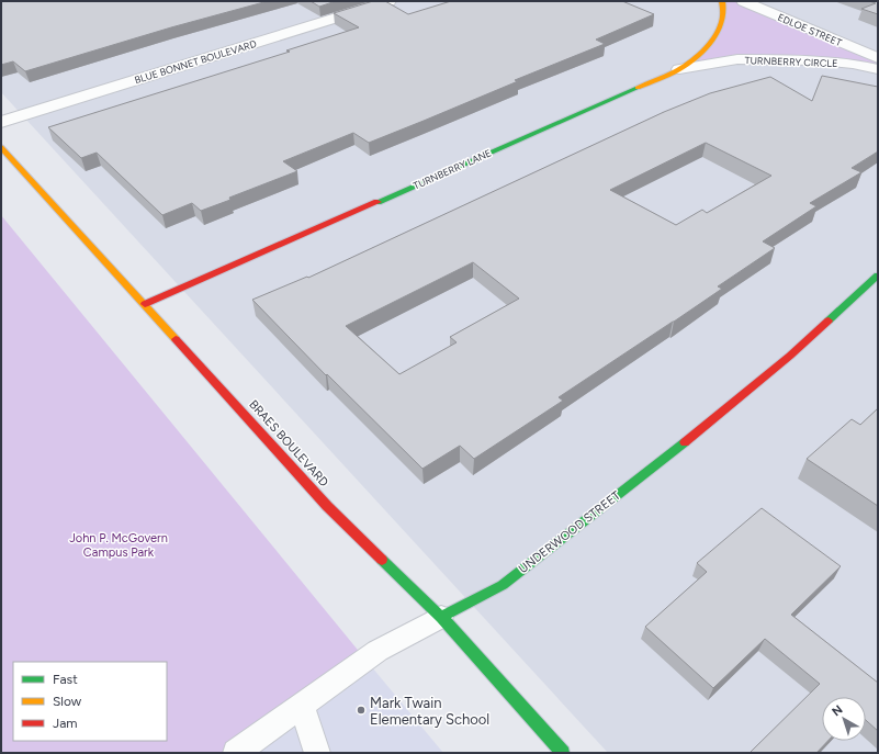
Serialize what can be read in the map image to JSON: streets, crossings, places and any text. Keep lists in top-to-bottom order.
{
  "streets": {
    "street": [
      "EDLOE STREET",
      "BLUE BONNET BOULEVARD",
      "TURNBERRY CIRCLE",
      "TURNBERRY LANE",
      "BRAES BOULEVARD",
      "UNDERWOOD STREET"
    ]
  },
  "crossings": [
    ["TURNBERRY CIRCLE", "TURNBERRY LANE"],
    ["TURNBERRY LANE", "BRAES BOULEVARD"],
    ["BRAES BOULEVARD", "UNDERWOOD STREET"]
  ],
  "parks": ["John P. McGovern Campus Park"],
  "places": ["Mark Twain Elementary School"],
  "legend": ["Fast", "Slow", "Jam"],
  "north": "top left"
}
